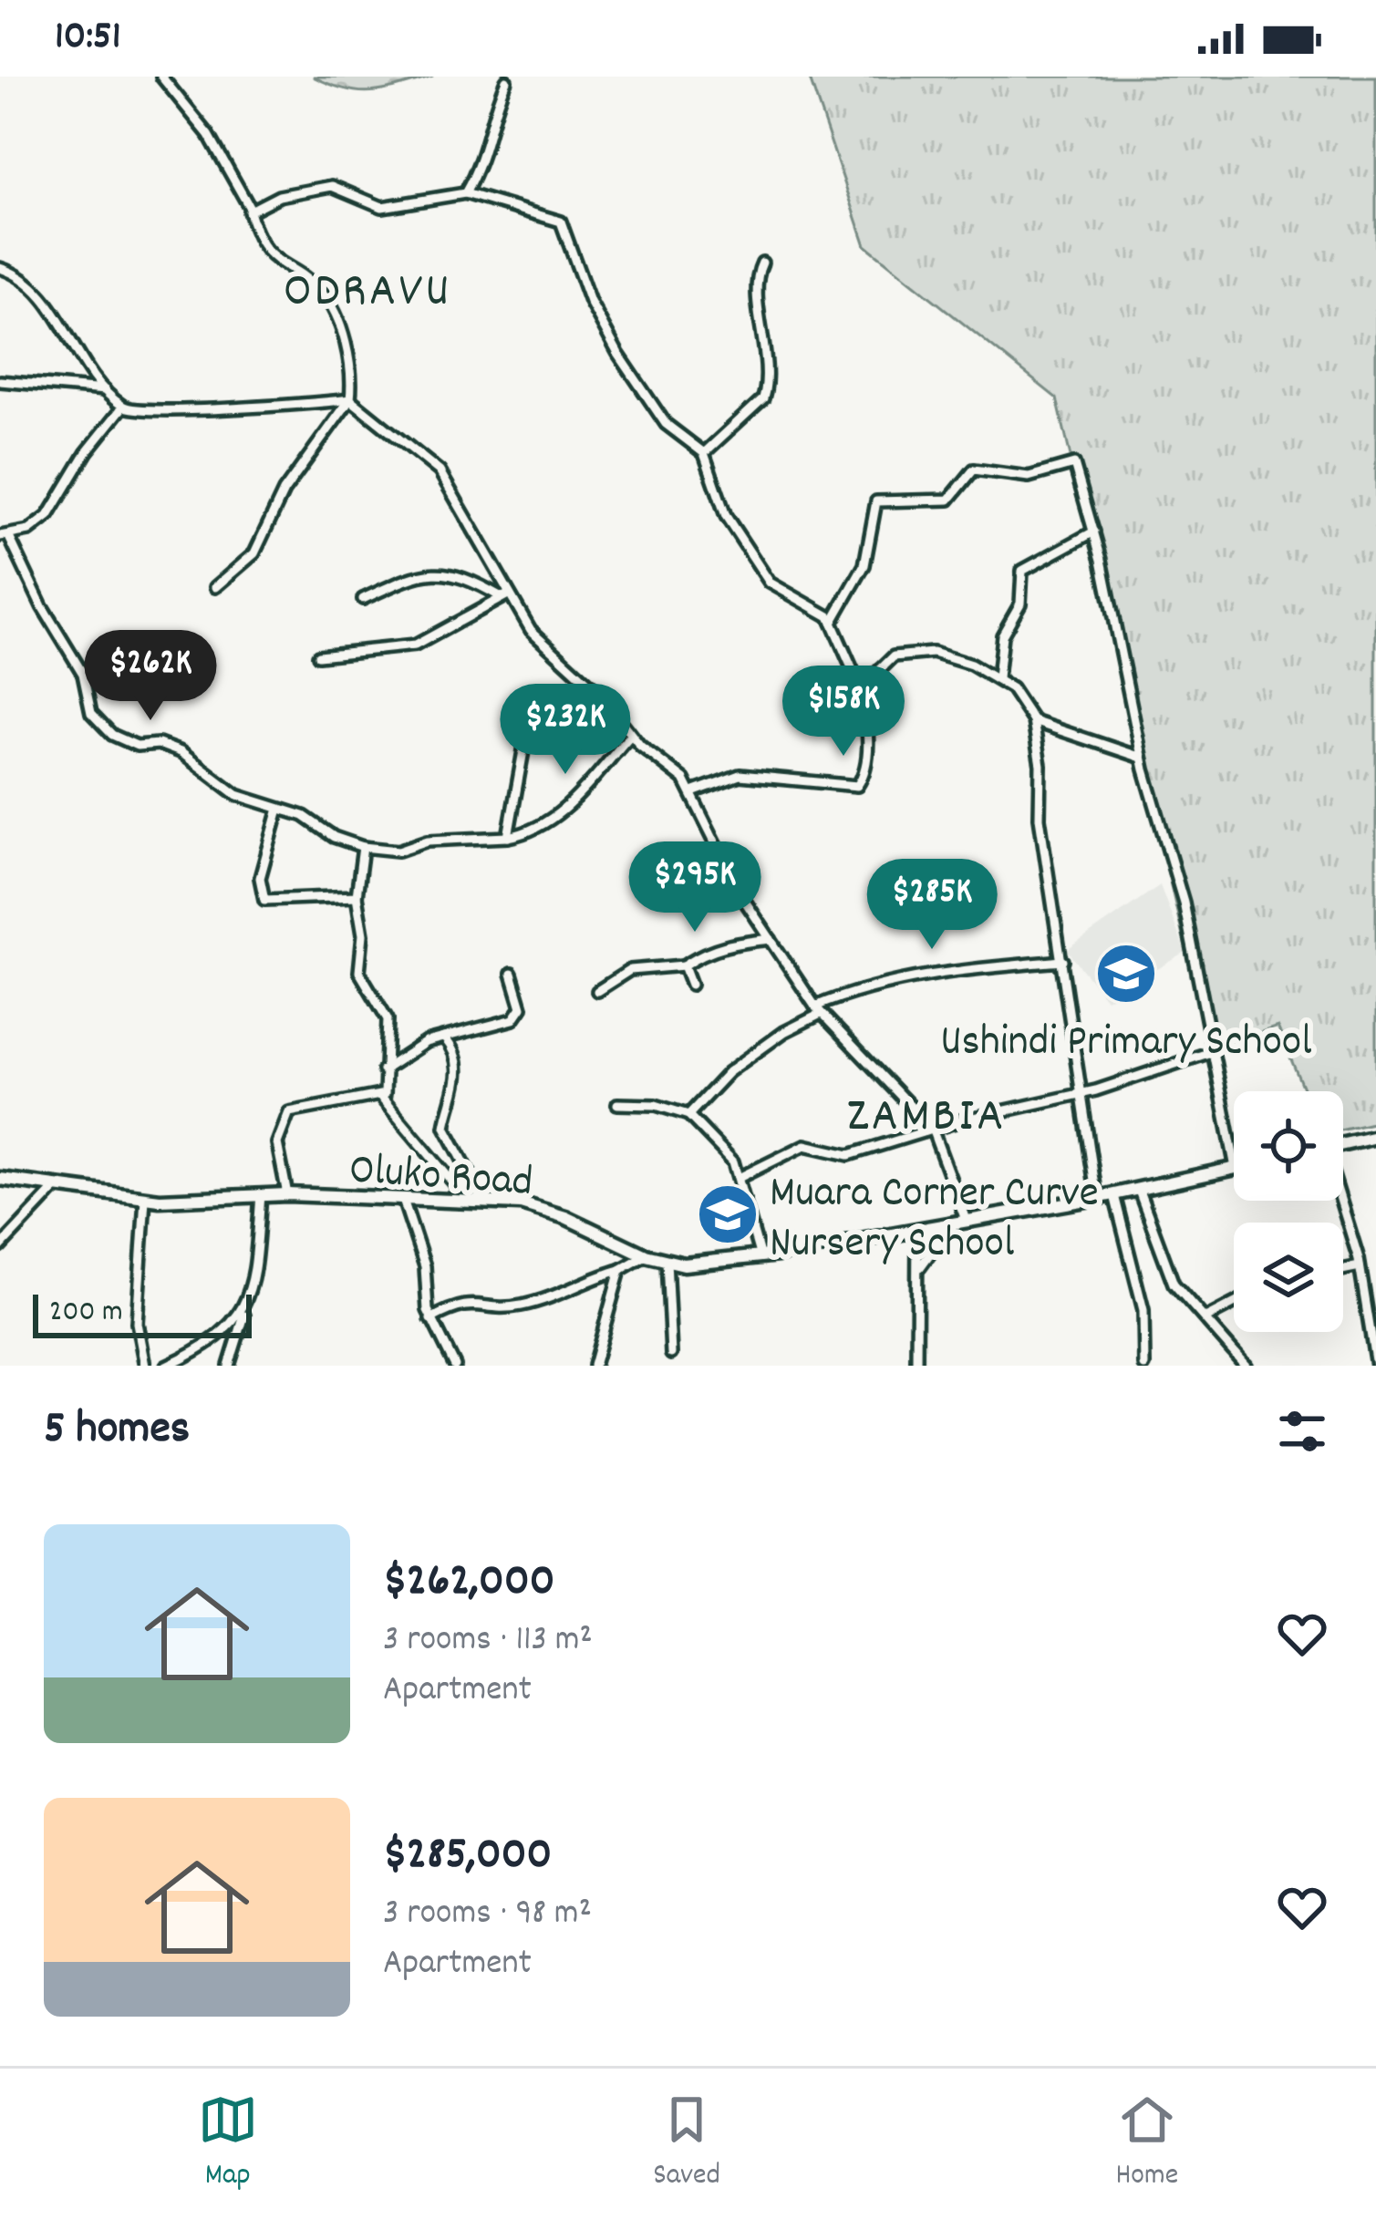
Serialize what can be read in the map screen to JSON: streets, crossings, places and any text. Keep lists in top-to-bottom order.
{
  "streets": {
    "main road": ["Oluko Road"]
  },
  "districts": ["ODRAVU", "ZAMBIA"],
  "places": {
    "school or university": ["Ushindi Primary School", "Muara Corner Curve Nursery School"]
  },
  "scale_bar": "200 m",
  "page": {
    "status": "10:51",
    "price": [
      "$262K",
      "$158K",
      "$232K",
      "$295K",
      "$285K"
    ],
    "scale": "200 m",
    "heading": "5 homes",
    "list": [
      {
        "name": "$262,000",
        "note": "3 rooms · 113 m² · Apartment"
      },
      {
        "name": "$285,000",
        "note": "3 rooms · 98 m² · Apartment"
      }
    ],
    "tabs": ["Map", "Saved", "Home"]
  }
}
